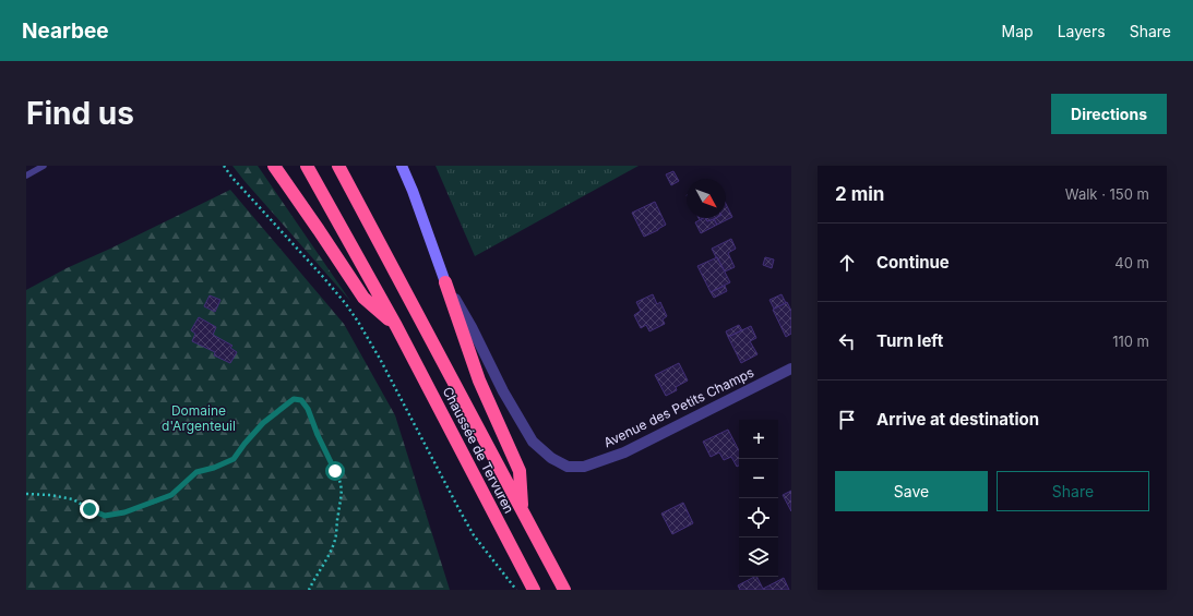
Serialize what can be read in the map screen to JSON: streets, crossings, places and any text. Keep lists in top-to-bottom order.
{
  "streets": {
    "highway": ["Chaussée de Tervuren"],
    "street": ["Avenue des Petits Champs"]
  },
  "parks": ["Domaine d'Argenteuil"],
  "north": "bottom right",
  "page": {
    "header": "Nearbee",
    "nav": ["Map", "Layers", "Share"],
    "buttons": [
      "Directions",
      ["Save", "Share"]
    ],
    "title": "Find us",
    "heading": ["2 min", "Walk · 150 m"],
    "list": [
      ["Continue", "40 m"],
      ["Turn left", "110 m"],
      "Arrive at destination"
    ],
    "map_buttons": ["+", "−"]
  }
}
